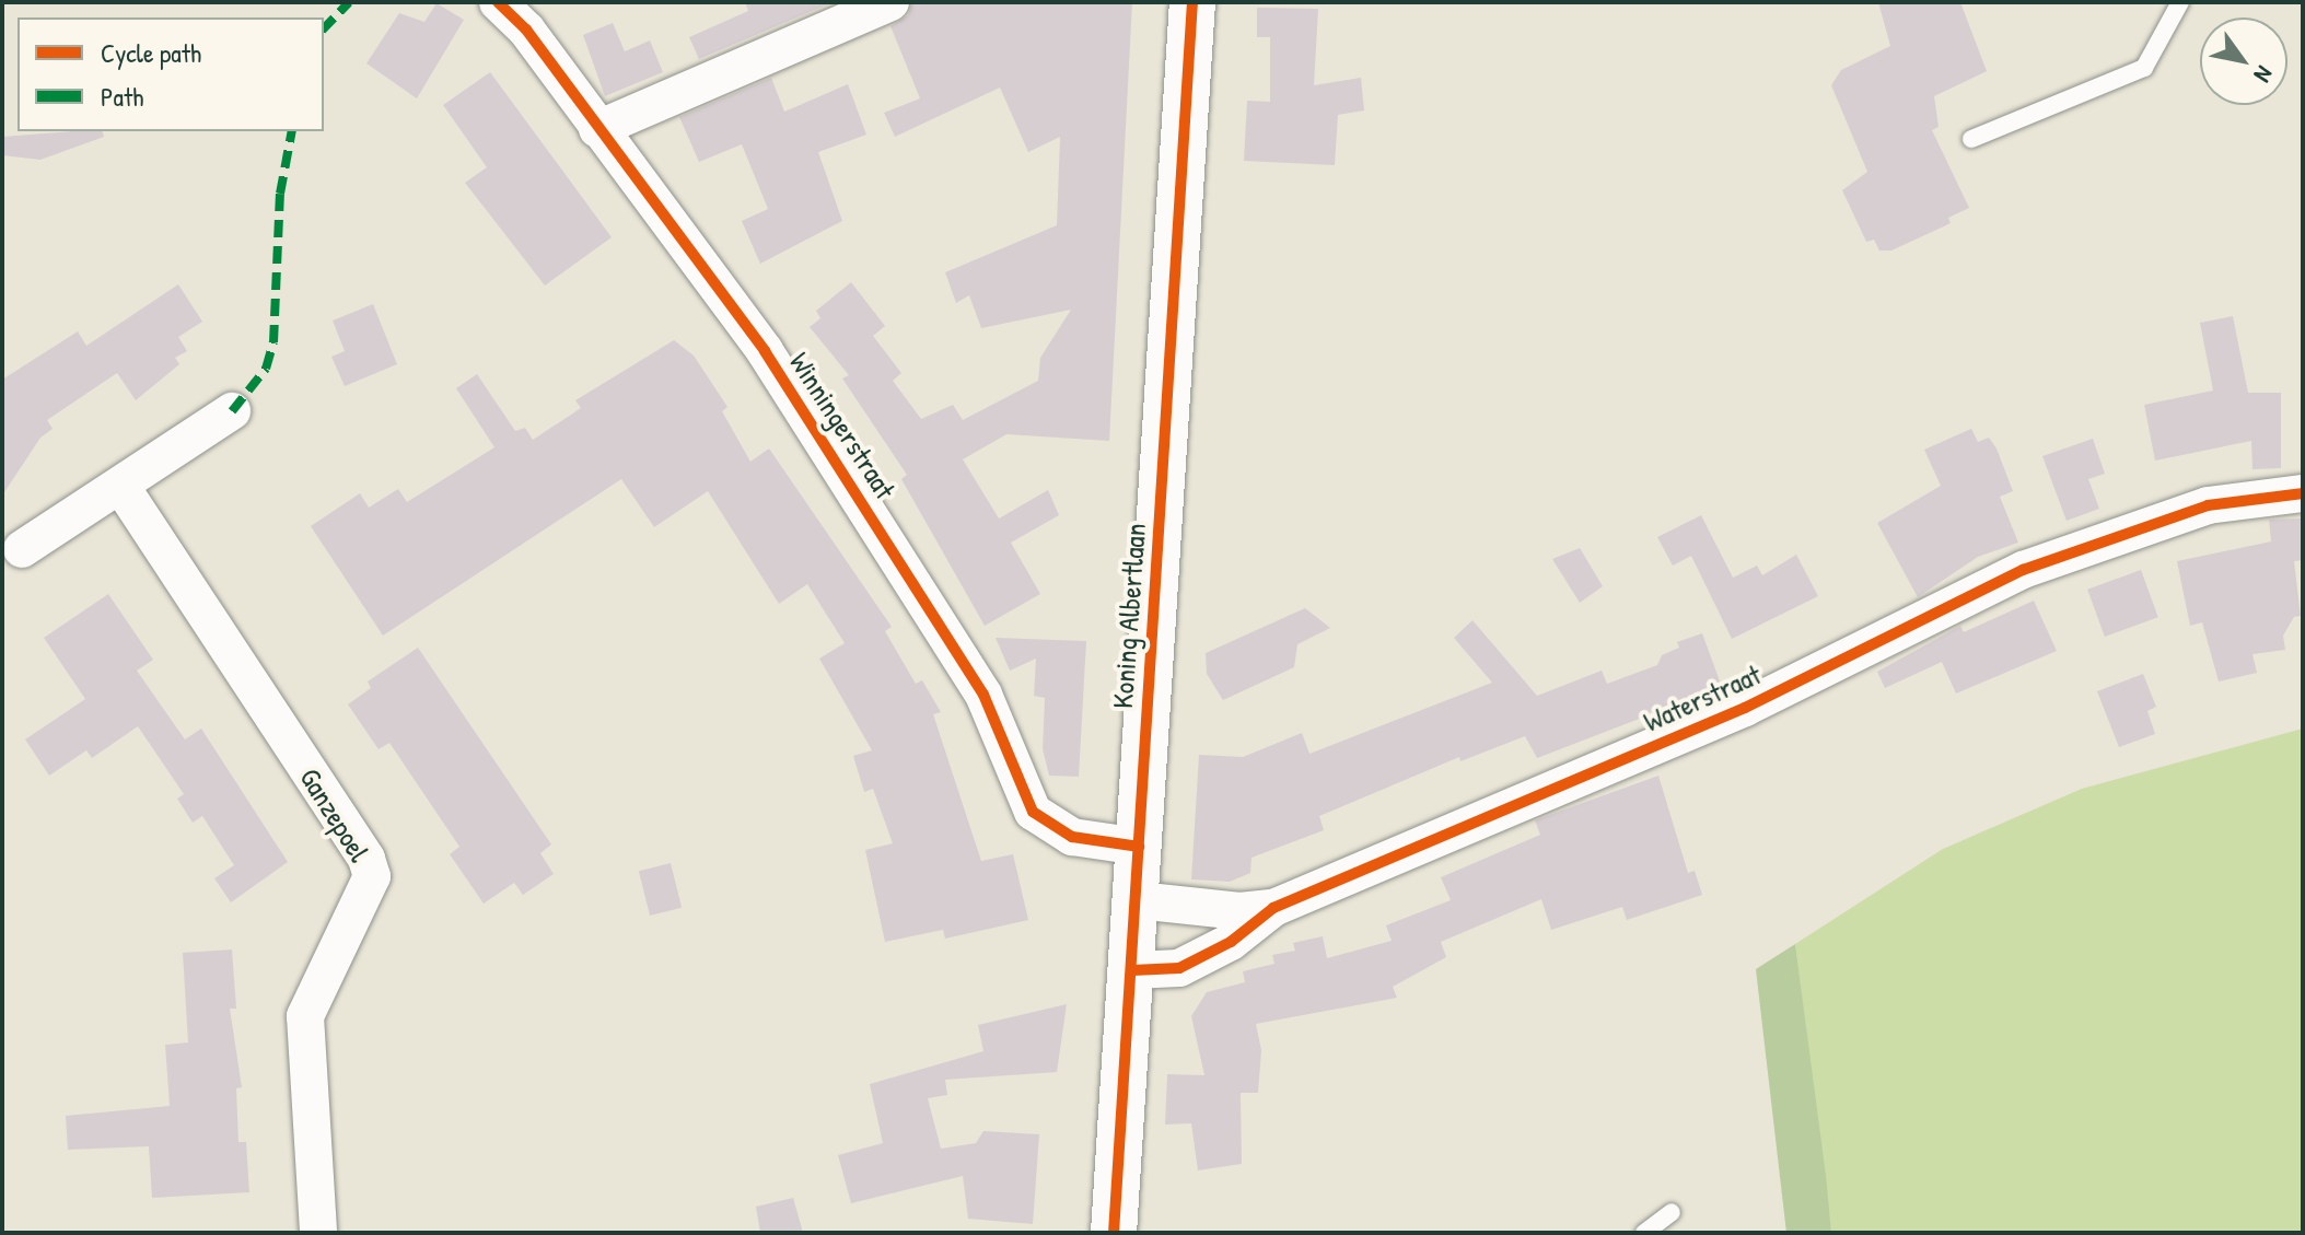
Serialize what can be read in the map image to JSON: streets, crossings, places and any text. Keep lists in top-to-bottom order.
{
  "streets": {
    "street": [
      "Winningerstraat",
      "Koning Albertlaan",
      "Waterstraat",
      "Ganzepoel"
    ]
  },
  "crossings": [
    ["Winningerstraat", "Koning Albertlaan"],
    ["Koning Albertlaan", "Waterstraat"]
  ],
  "legend": ["Cycle path", "Path"],
  "north": "bottom right"
}
